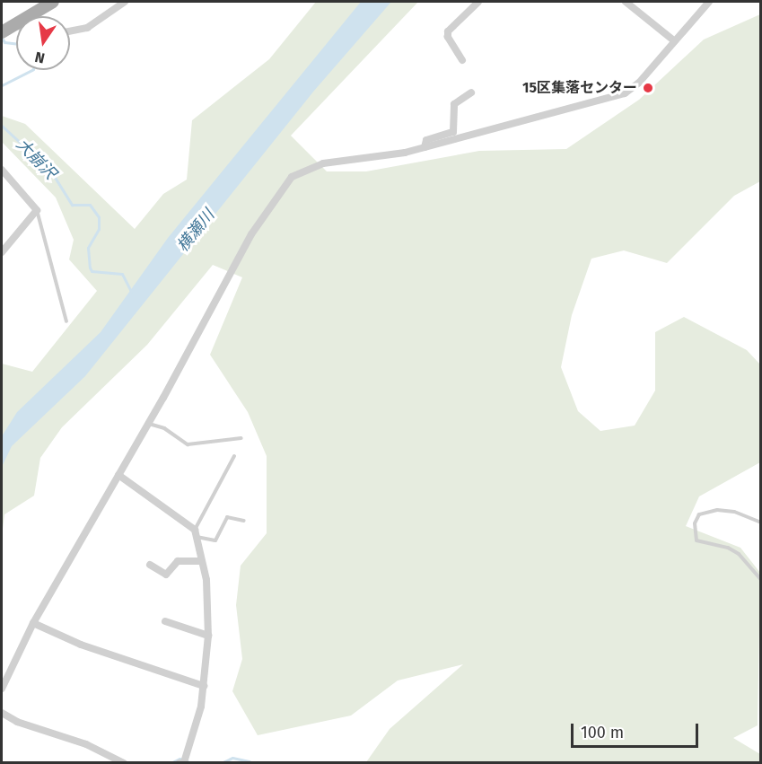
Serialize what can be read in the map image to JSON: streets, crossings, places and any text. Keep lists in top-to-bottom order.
{
  "water": ["大崩沢", "横瀬川"],
  "places": ["15区集落センター"],
  "scale_bar": "100 m",
  "north": "bottom"
}
